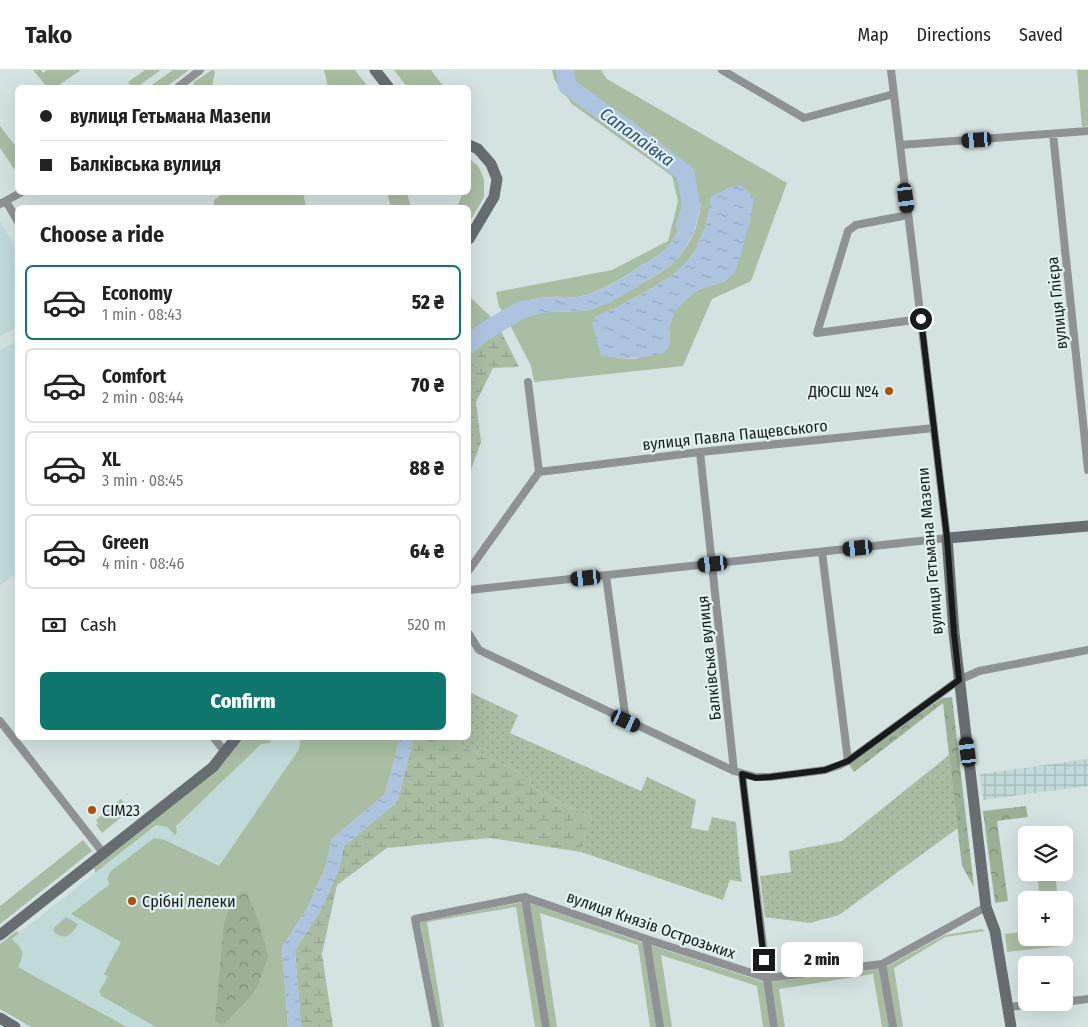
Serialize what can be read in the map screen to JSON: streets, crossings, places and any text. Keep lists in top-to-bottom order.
{
  "streets": {
    "street": [
      "вулиця Глієра",
      "вулиця Павла Пащевського",
      "вулиця Гетьмана Мазепи",
      "Балківська вулиця",
      "вулиця Князів Острозьких"
    ]
  },
  "crossings": [
    ["вулиця Павла Пащевського", "вулиця Гетьмана Мазепи"],
    ["вулиця Павла Пащевського", "Балківська вулиця"],
    ["вулиця Гетьмана Мазепи", "вулиця Князів Острозьких"]
  ],
  "water": ["Сапалаївка"],
  "places": ["ДЮСШ №4", "СІМ23", "Срібні лелеки"],
  "page": {
    "header": "Tako",
    "nav": ["Map", "Directions", "Saved"],
    "banner": ["вулиця Гетьмана Мазепи", "Балківська вулиця"],
    "heading": "Choose a ride",
    "list": [
      {
        "name": "Economy",
        "note": "1 min · 08:43",
        "value": "52 ₴"
      },
      {
        "name": "Comfort",
        "note": "2 min · 08:44",
        "value": "70 ₴"
      },
      {
        "name": "XL",
        "note": "3 min · 08:45",
        "value": "88 ₴"
      },
      {
        "name": "Green",
        "note": "4 min · 08:46",
        "value": "64 ₴"
      }
    ],
    "pay": ["Cash", "520 m"],
    "buttons": "Confirm",
    "map_buttons": ["+", "−"],
    "bubble": "2 min"
  }
}
